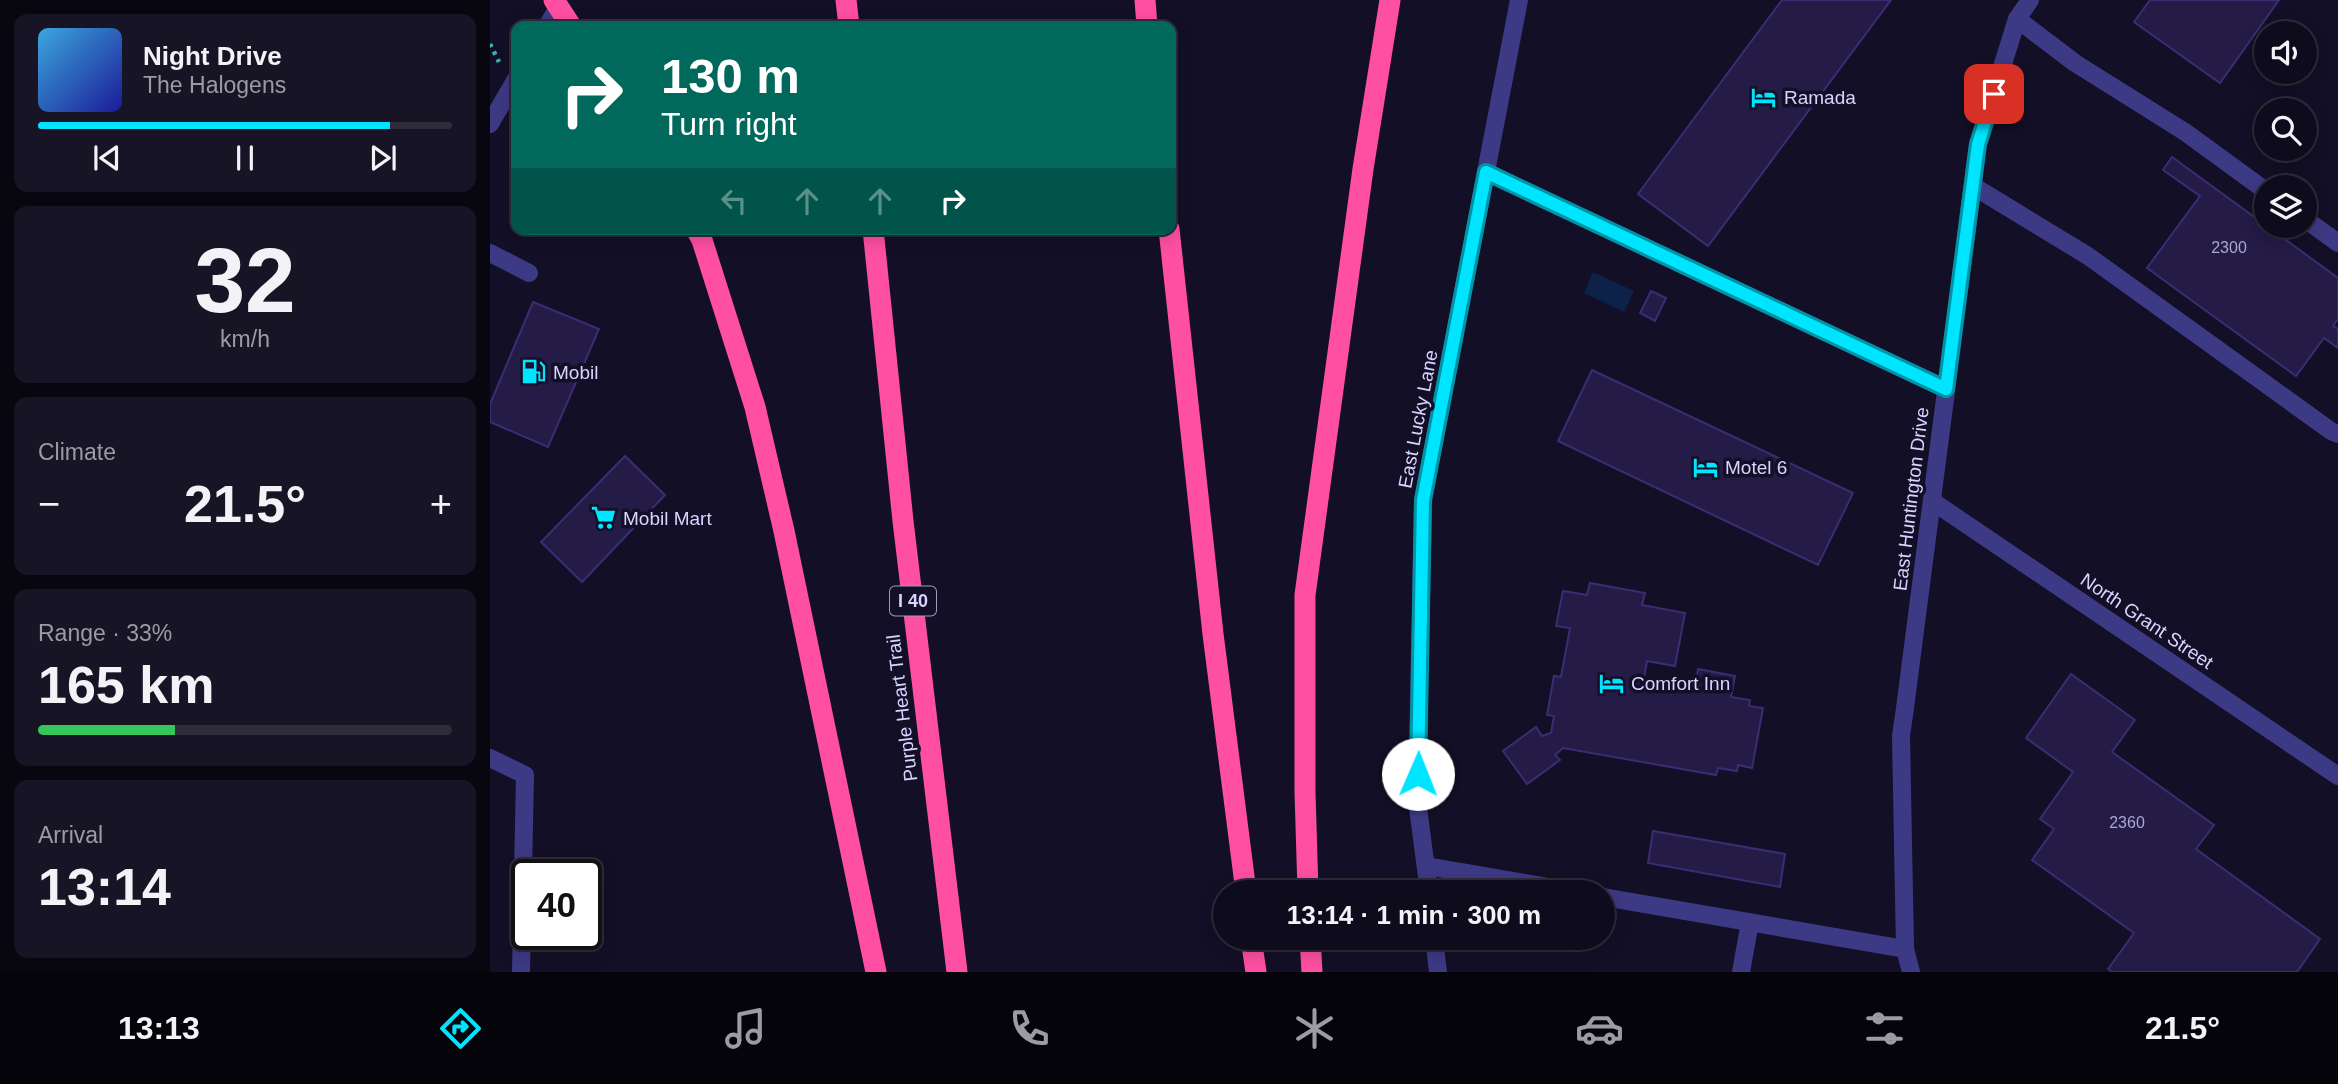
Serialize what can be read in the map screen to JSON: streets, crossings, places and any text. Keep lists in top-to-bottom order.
{
  "streets": {
    "highway": ["I 40", "Purple Heart Trail"],
    "street": ["East Lucky Lane", "East Huntington Drive", "North Grant Street"]
  },
  "crossings": [
    ["East Huntington Drive", "North Grant Street"]
  ],
  "places": {
    "hotel": ["Ramada", "Motel 6", "Comfort Inn"],
    "fuel station": ["Mobil"],
    "supermarket": ["Mobil Mart"]
  },
  "house_numbers": ["2300", "2360"],
  "page": {
    "turn": ["130 m", "Turn right"],
    "song": ["Night Drive", "The Halogens"],
    "tile": [
      ["32", "km/h"],
      "Climate",
      ["Range · 33%", "165 km"],
      ["Arrival", "13:14"]
    ],
    "heat": ["−", "21.5°", "+"],
    "limit": "40",
    "trip": "13:14 · 1 min · 300 m",
    "tabs": ["13:13", "21.5°"]
  }
}
